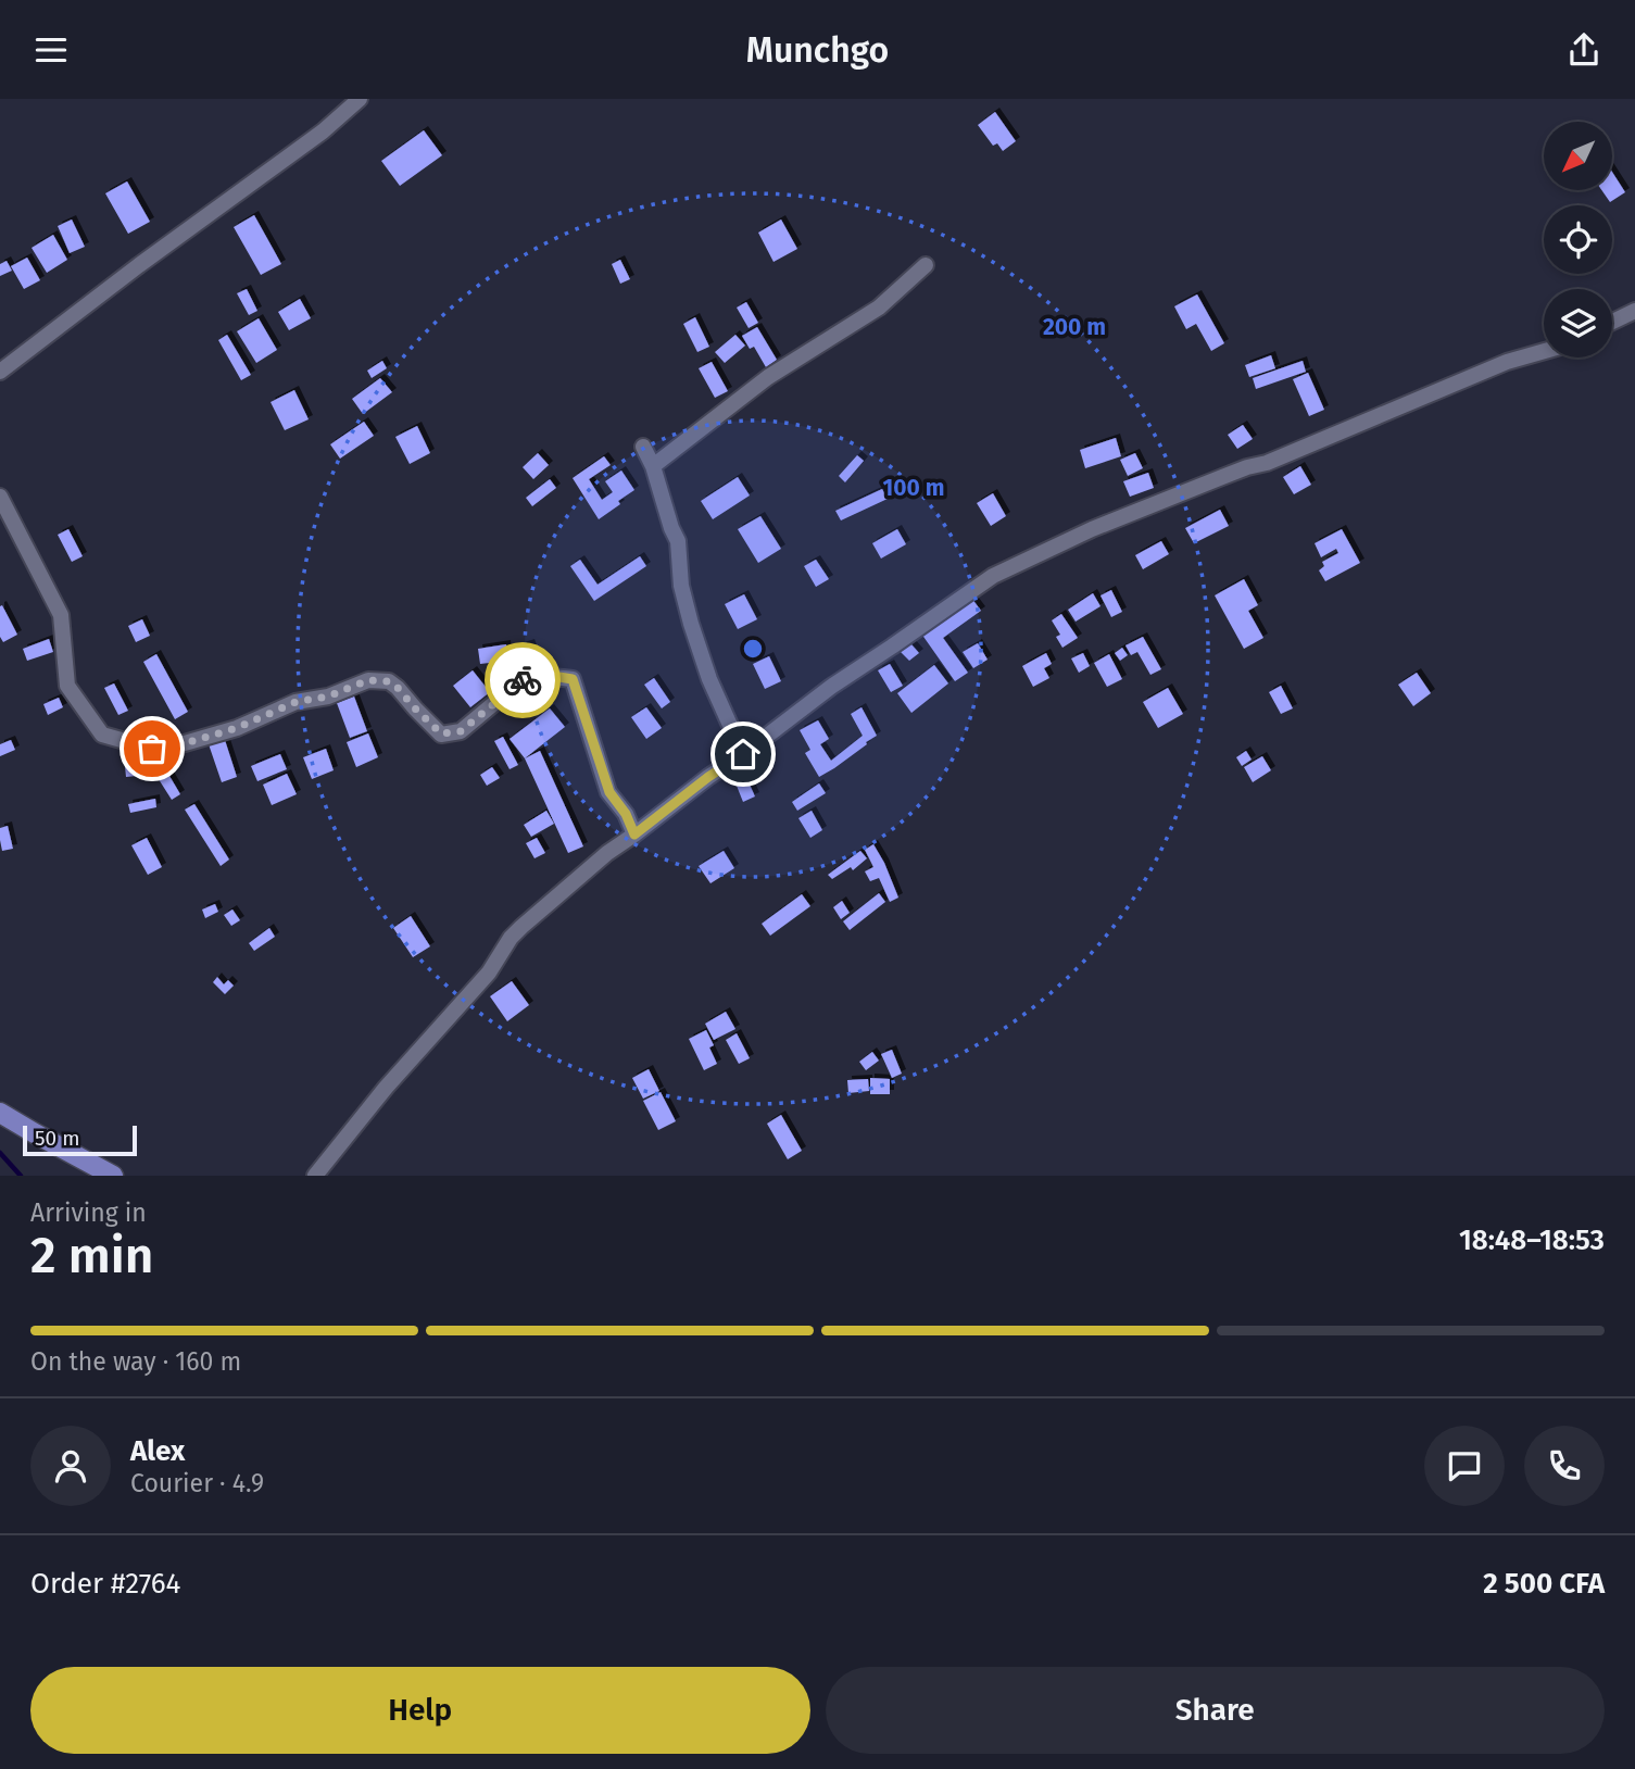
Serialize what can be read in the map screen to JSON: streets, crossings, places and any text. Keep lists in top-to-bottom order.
{
  "scale_bar": "50 m",
  "north": "bottom left",
  "page": {
    "header": "Munchgo",
    "scale": "50 m",
    "heading": ["2 min", "Arriving in", "18:48–18:53"],
    "panel": [
      "Alex",
      "Courier · 4.9",
      "Order #2764",
      "2 500 CFA"
    ],
    "bar": "On the way · 160 m",
    "buttons": ["Help", "Share"]
  },
  "rings": ["200 m", "100 m"]
}
